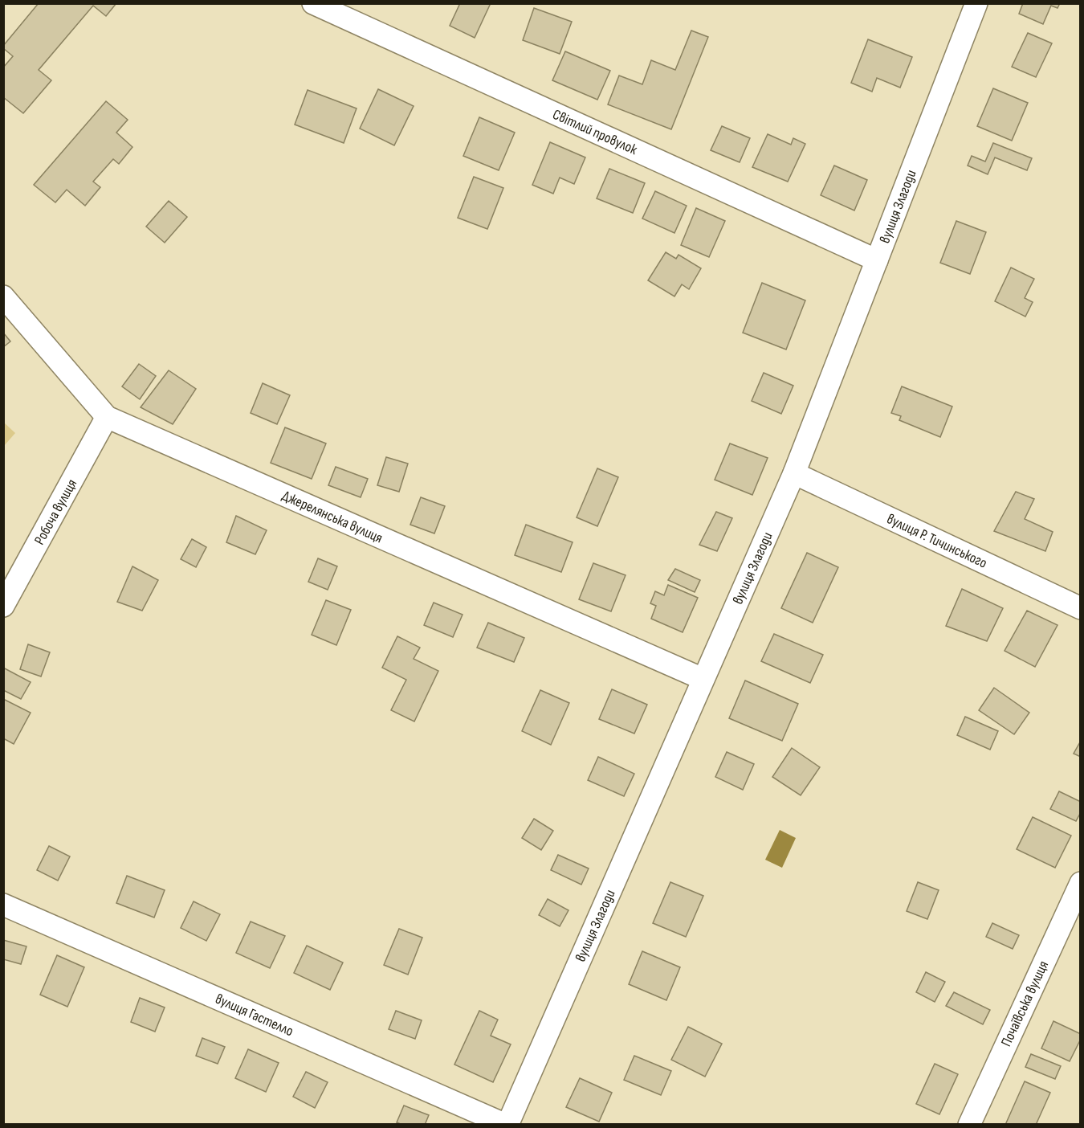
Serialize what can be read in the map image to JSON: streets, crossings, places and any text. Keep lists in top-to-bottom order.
{
  "streets": {
    "street": [
      "Світлий провулок",
      "вулиця Злагоди",
      "Робоча вулиця",
      "Джерелянська вулиця",
      "вулиця Р. Тичинського",
      "Почаївська вулиця",
      "вулиця Гастелло"
    ]
  },
  "crossings": [
    ["Світлий провулок", "вулиця Злагоди"],
    ["вулиця Злагоди", "Джерелянська вулиця"],
    ["вулиця Злагоди", "вулиця Р. Тичинського"],
    ["вулиця Злагоди", "вулиця Гастелло"],
    ["Робоча вулиця", "Джерелянська вулиця"]
  ]
}
